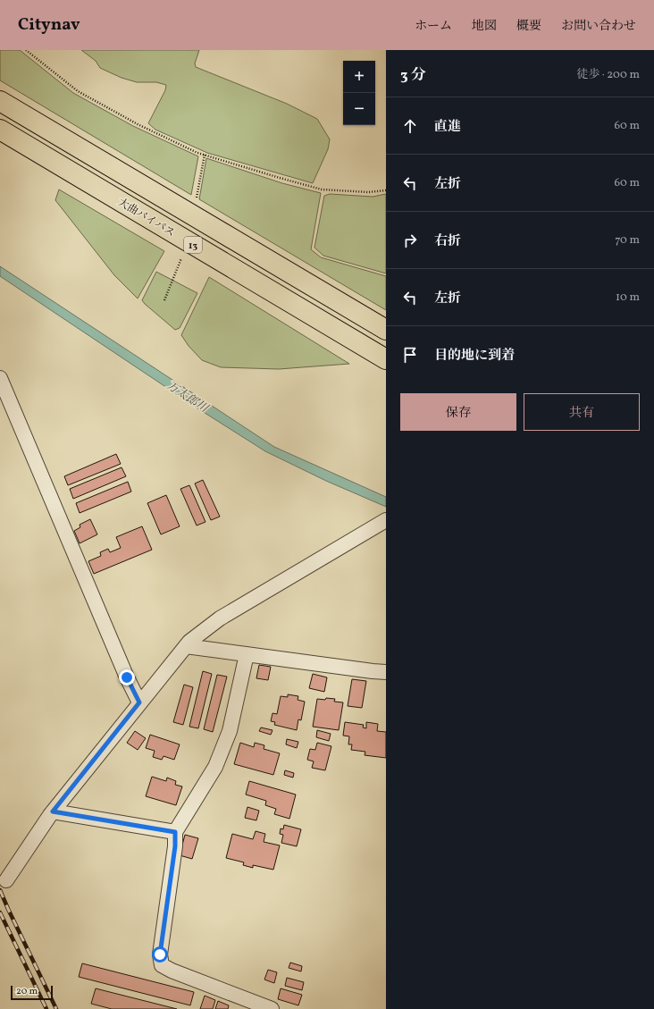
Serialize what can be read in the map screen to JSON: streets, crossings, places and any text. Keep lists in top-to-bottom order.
{
  "streets": {
    "highway": ["大曲バイパス", "13"]
  },
  "water": ["万太郎川"],
  "scale_bar": "20 m",
  "page": {
    "header": "Citynav",
    "nav": [
      "ホーム",
      "地図",
      "概要",
      "お問い合わせ"
    ],
    "heading": ["3 分", "徒歩 · 200 m"],
    "map_buttons": ["+", "−"],
    "list": [
      ["直進", "60 m"],
      ["左折", "60 m"],
      ["右折", "70 m"],
      ["左折", "10 m"],
      "目的地に到着"
    ],
    "buttons": ["保存", "共有"],
    "scale": "20 m"
  }
}
